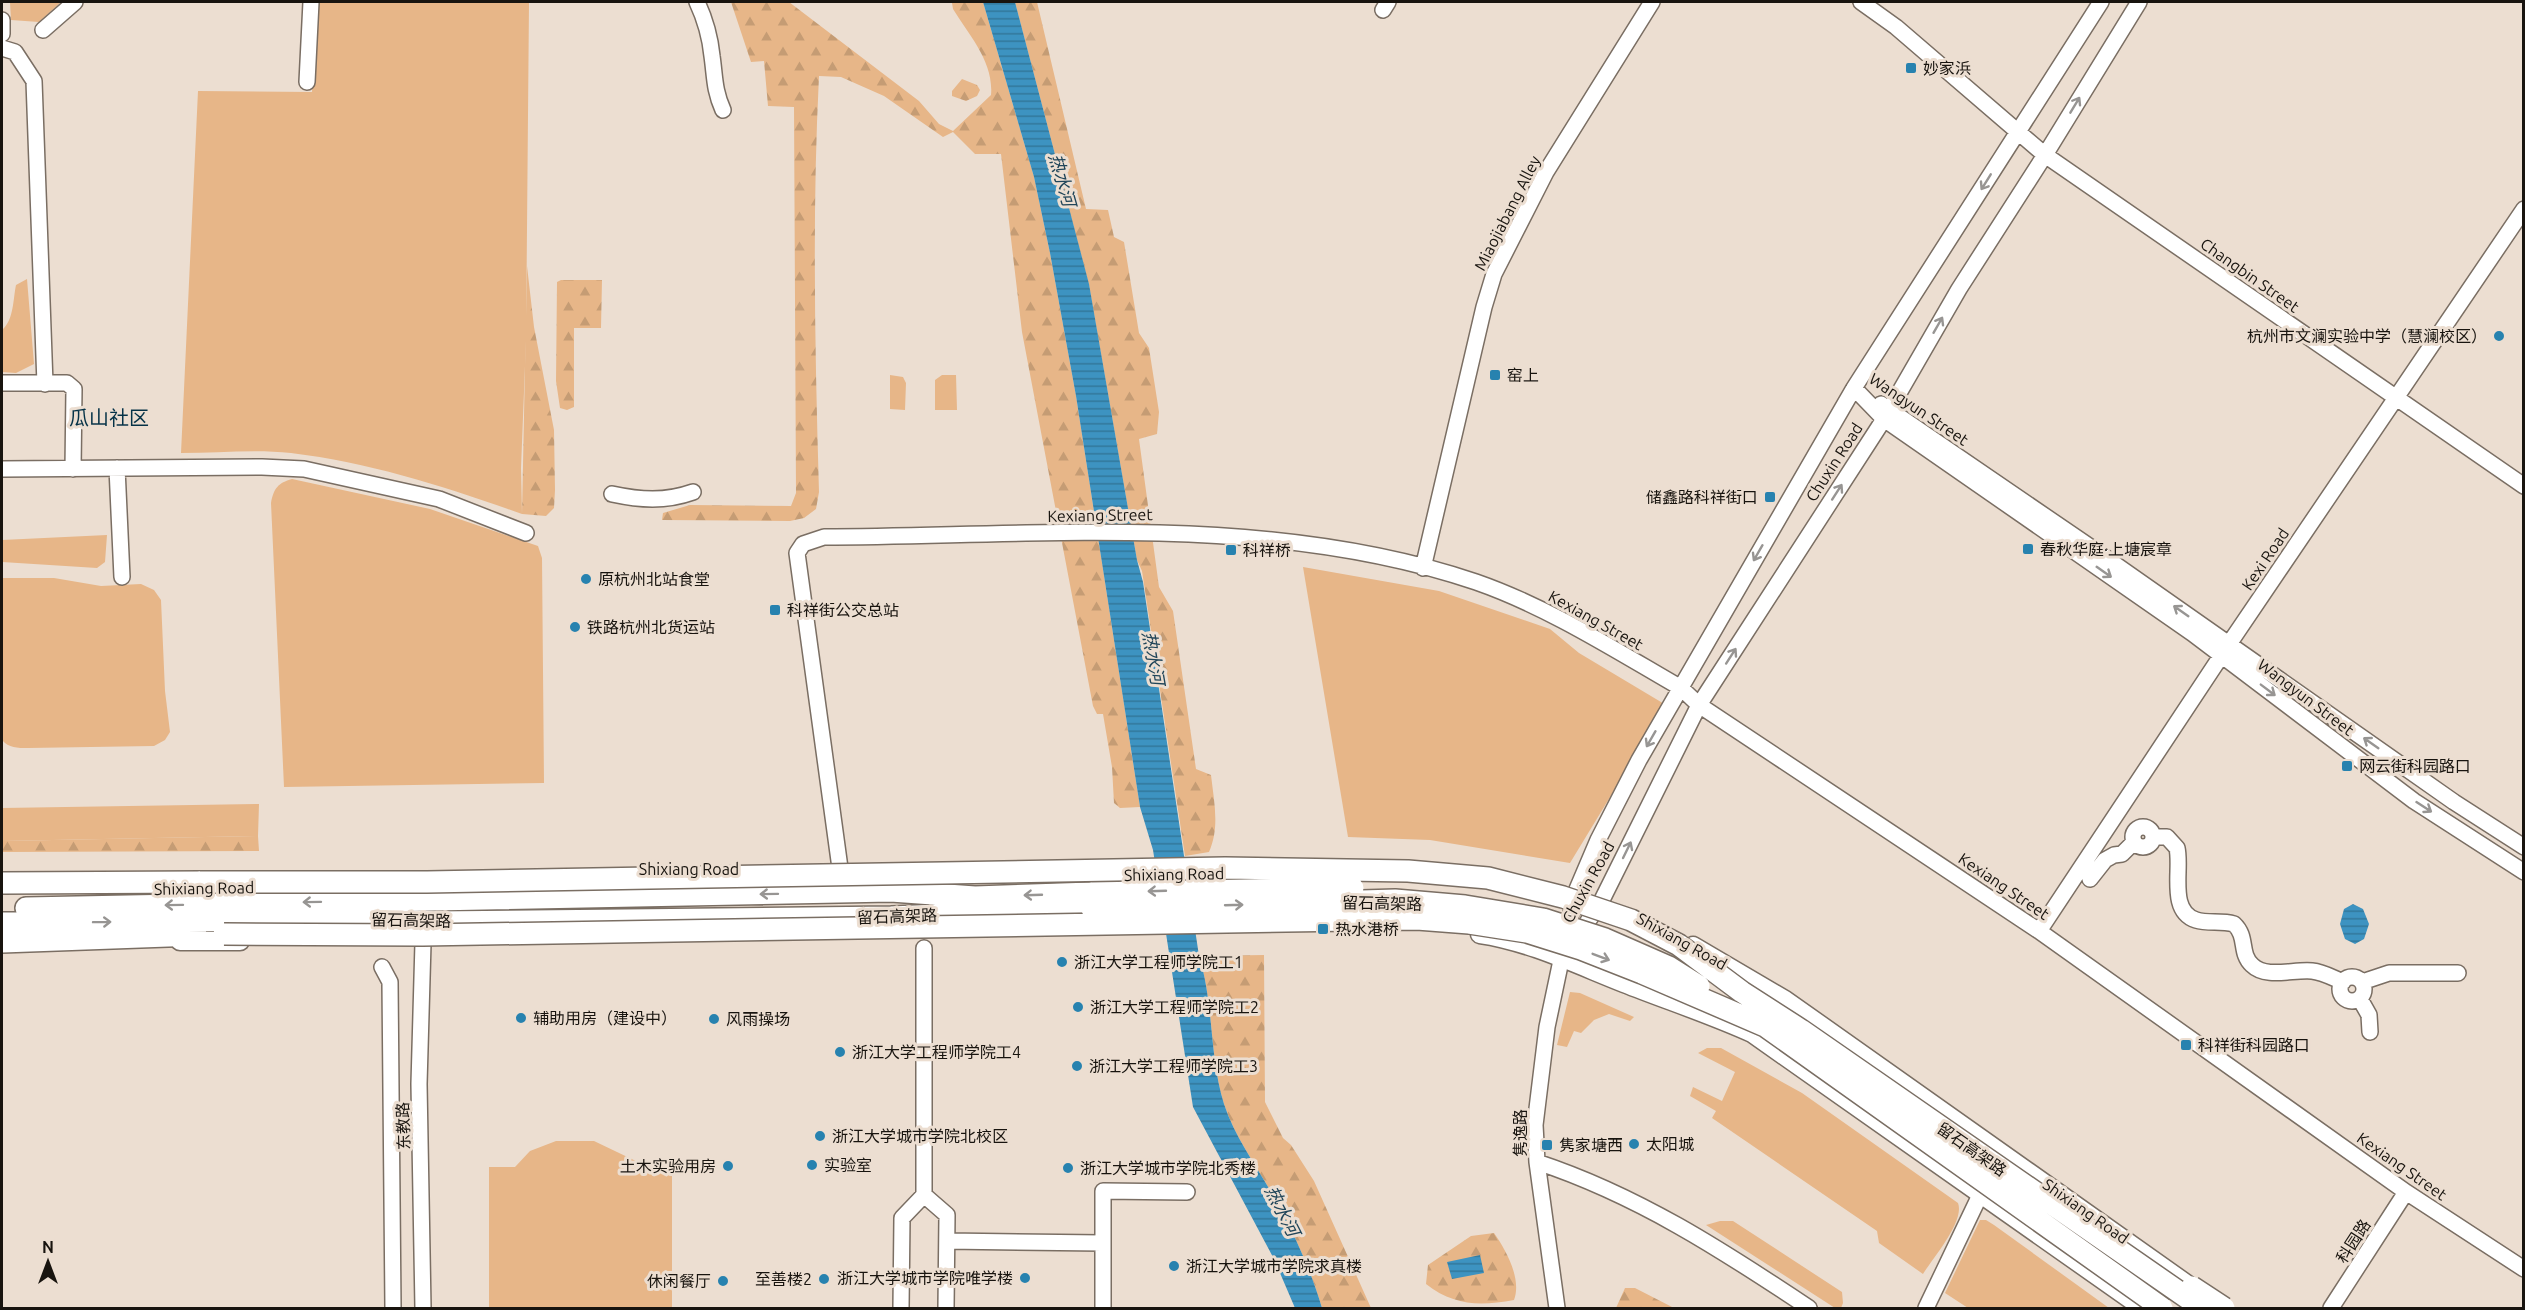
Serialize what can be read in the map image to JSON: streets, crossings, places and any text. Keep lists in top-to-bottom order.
{
  "streets": {
    "highway": ["留石高架路"],
    "main road": ["Shixiang Road"],
    "street": [
      "Miaojiabang Alley",
      "Changbin Street",
      "Wangyun Street",
      "Chuxin Road",
      "Kexiang Street",
      "Kexi Road",
      "东教路",
      "隽逸路",
      "科园路"
    ]
  },
  "crossings": [
    ["Miaojiabang Alley", "Kexiang Street"],
    ["Changbin Street", "Chuxin Road"],
    ["Changbin Street", "Kexi Road"],
    ["Wangyun Street", "Chuxin Road"],
    ["Wangyun Street", "Kexi Road"],
    ["Chuxin Road", "Kexiang Street"],
    ["Chuxin Road", "Shixiang Road"],
    ["Chuxin Road", "隽逸路"],
    ["Kexiang Street", "Kexi Road"],
    ["Kexiang Street", "Shixiang Road"],
    ["Kexiang Street", "科园路"]
  ],
  "districts": ["瓜山社区"],
  "water": ["热水河"],
  "places": {
    "transit": [
      "妙家浜",
      "窑上",
      "储鑫路科祥街口",
      "春秋华庭·上塘宸章",
      "科祥桥",
      "科祥街公交总站",
      "网云街科园路口",
      "热水港桥",
      "科祥街科园路口",
      "隽家塘西"
    ],
    "other": [
      "杭州市文澜实验中学（慧澜校区）",
      "原杭州北站食堂",
      "铁路杭州北货运站",
      "浙江大学工程师学院工1",
      "浙江大学工程师学院工2",
      "辅助用房（建设中）",
      "风雨操场",
      "浙江大学工程师学院工4",
      "浙江大学工程师学院工3",
      "浙江大学城市学院北校区",
      "太阳城",
      "实验室",
      "土木实验用房",
      "浙江大学城市学院北秀楼",
      "浙江大学城市学院求真楼",
      "浙江大学城市学院唯学楼",
      "至善楼2",
      "休闲餐厅"
    ]
  },
  "north": "top"
}
